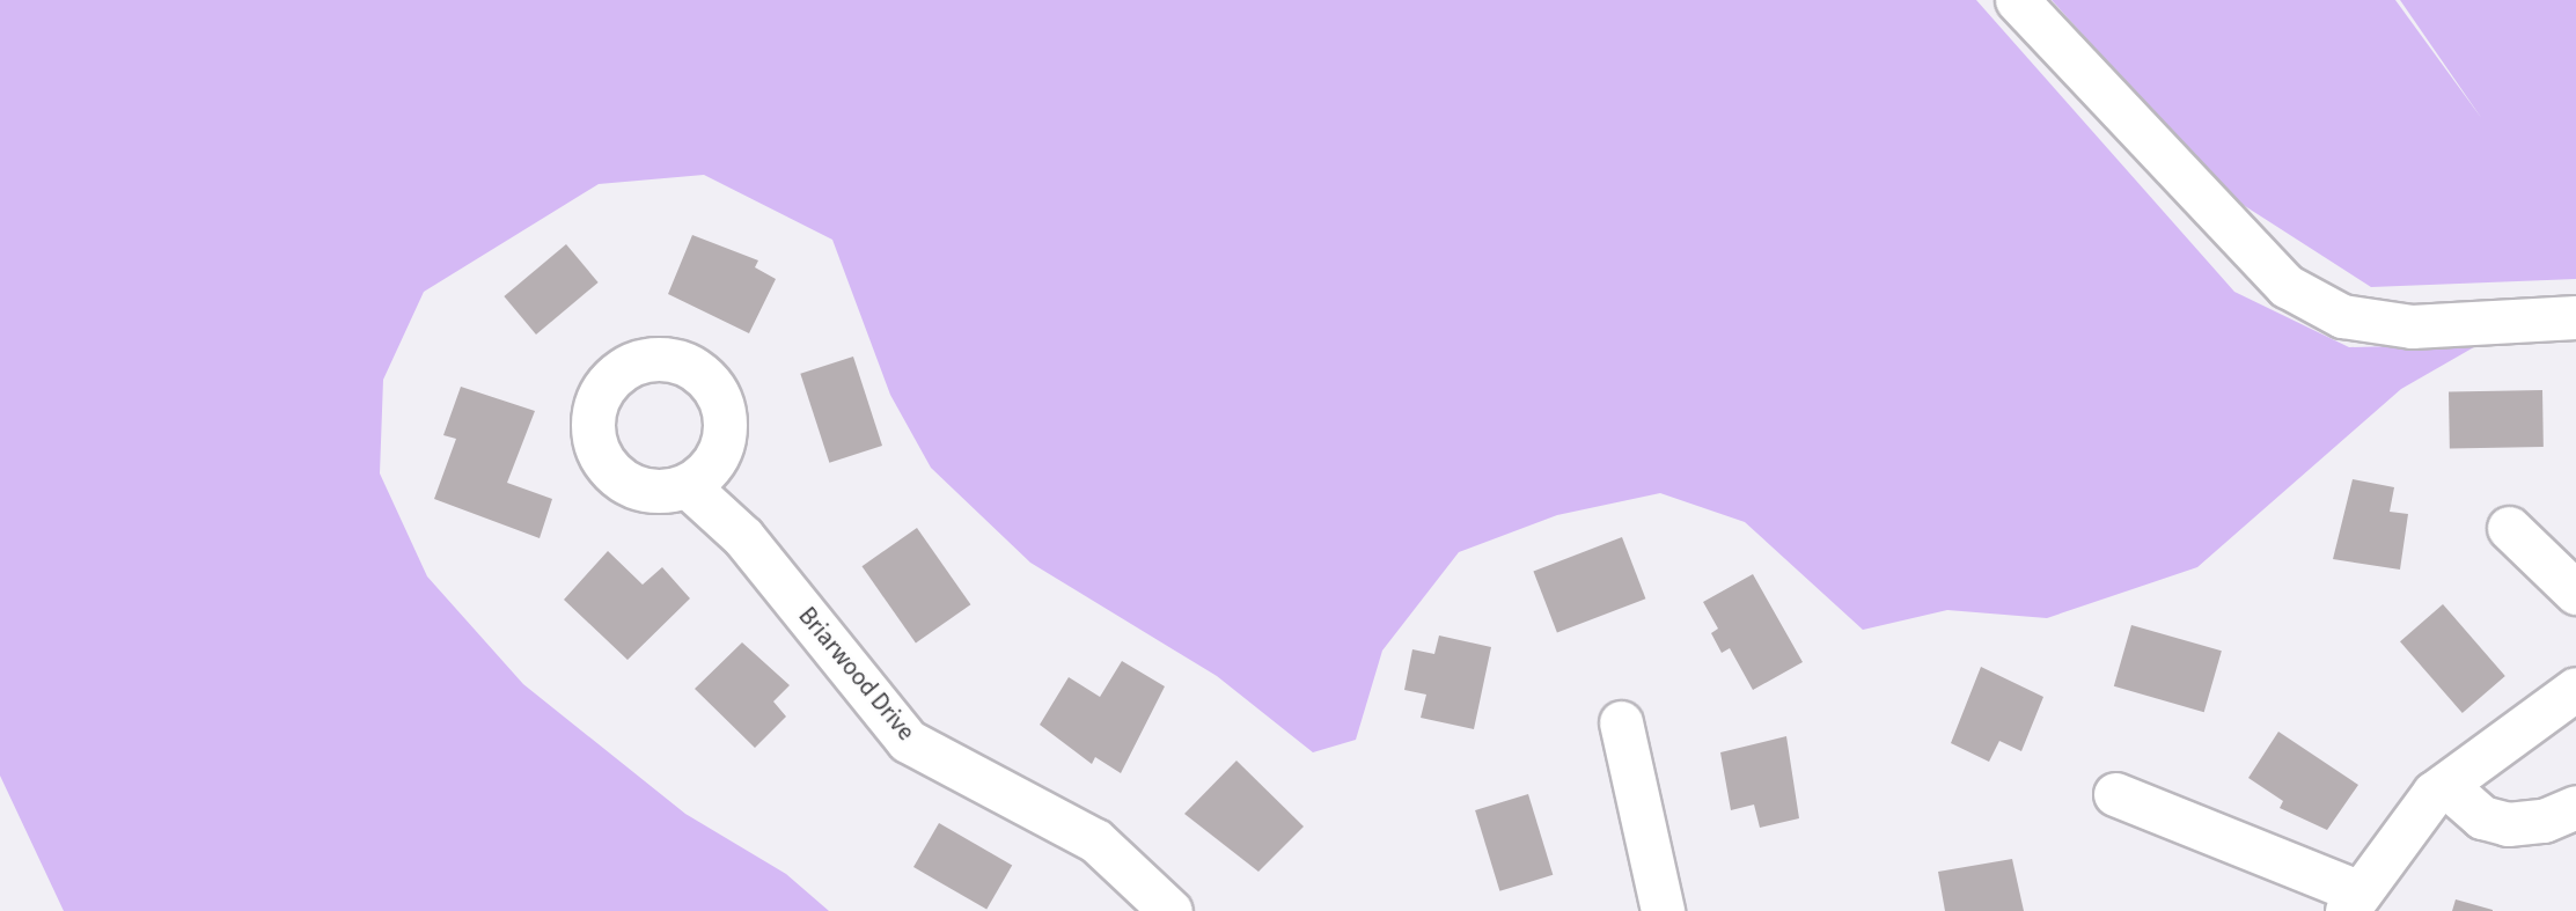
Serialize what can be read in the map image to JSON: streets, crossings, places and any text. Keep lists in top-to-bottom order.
{
  "streets": {
    "street": ["Briarwood Drive"]
  }
}
